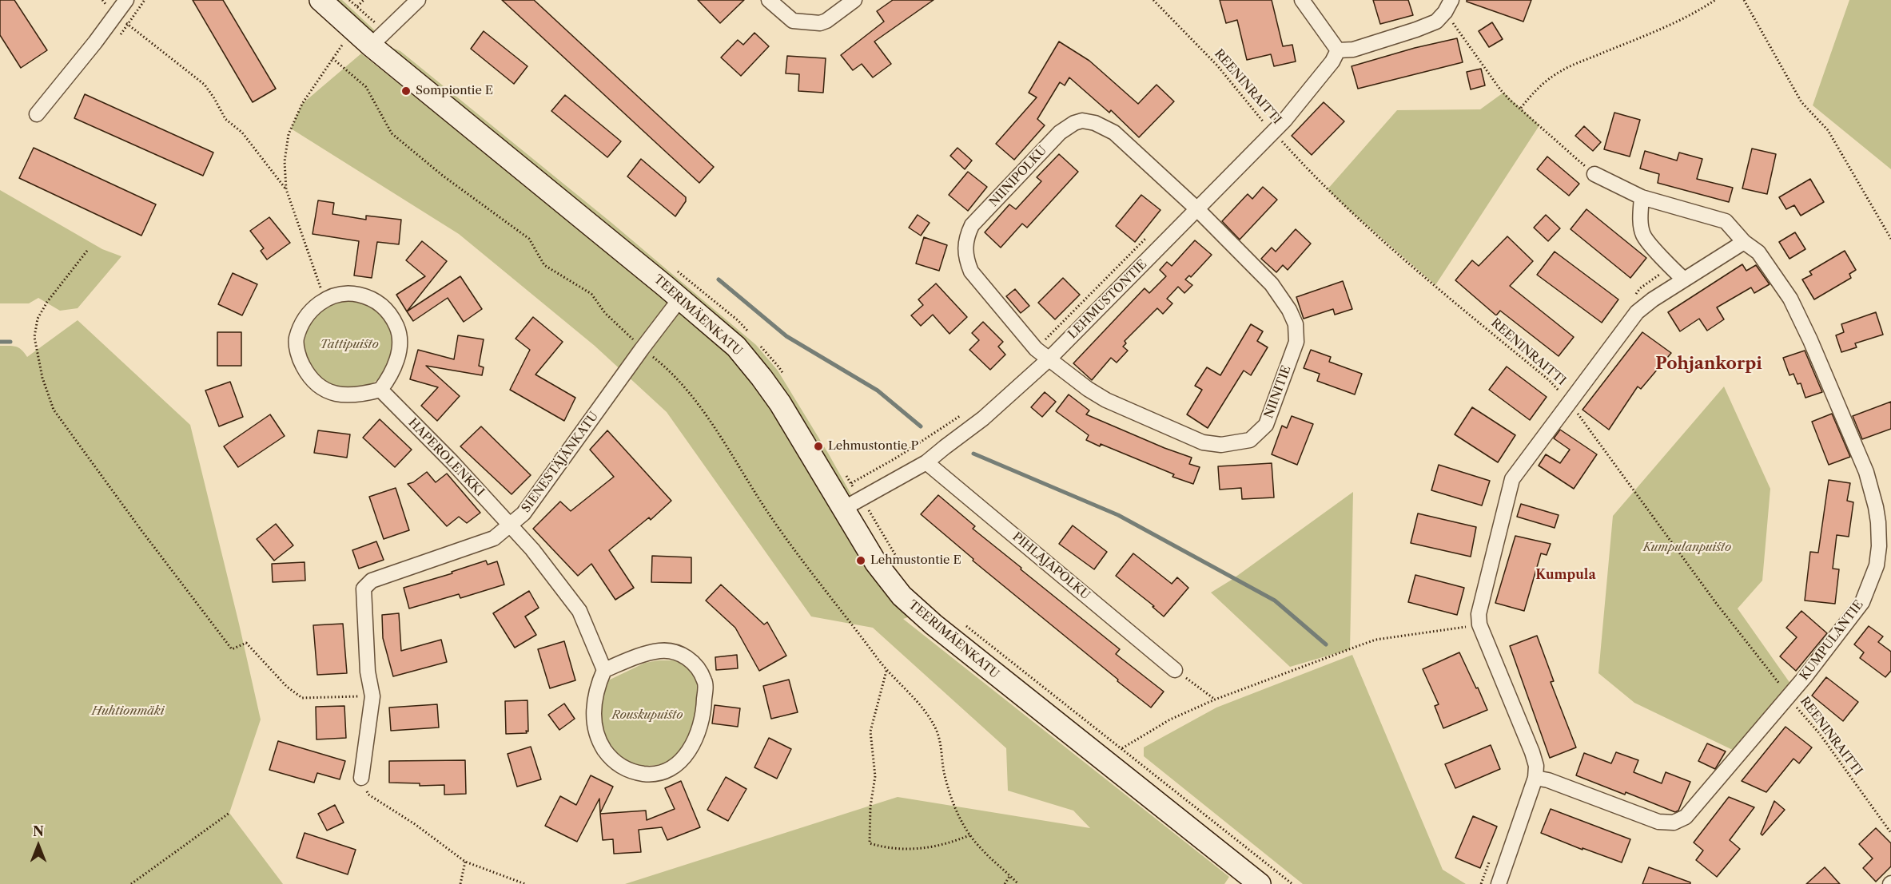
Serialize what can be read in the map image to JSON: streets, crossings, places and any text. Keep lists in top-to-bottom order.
{
  "streets": {
    "street": [
      "NIINIPOLKU",
      "LEHMUSTONTIE",
      "TEERIMÄENKATU",
      "NIINITIE",
      "HAPEROLENKKI",
      "SIENESTÄJÄNKATU",
      "PIHLAJAPOLKU",
      "KUMPULANTIE"
    ],
    "path": ["REENINRAITTI"]
  },
  "crossings": [
    ["REENINRAITTI", "LEHMUSTONTIE"],
    ["REENINRAITTI", "KUMPULANTIE"],
    ["NIINIPOLKU", "LEHMUSTONTIE"],
    ["NIINIPOLKU", "NIINITIE"],
    ["LEHMUSTONTIE", "TEERIMÄENKATU"],
    ["LEHMUSTONTIE", "NIINITIE"],
    ["LEHMUSTONTIE", "PIHLAJAPOLKU"],
    ["TEERIMÄENKATU", "SIENESTÄJÄNKATU"],
    ["HAPEROLENKKI", "SIENESTÄJÄNKATU"]
  ],
  "districts": ["Pohjankorpi", "Kumpula"],
  "parks": [
    "Tattipuisto",
    "Kumpulanpuisto",
    "Huhtionmäki",
    "Rouskupuisto"
  ],
  "places": ["Sompiontie E", "Lehmustontie P", "Lehmustontie E"],
  "north": "top"
}
